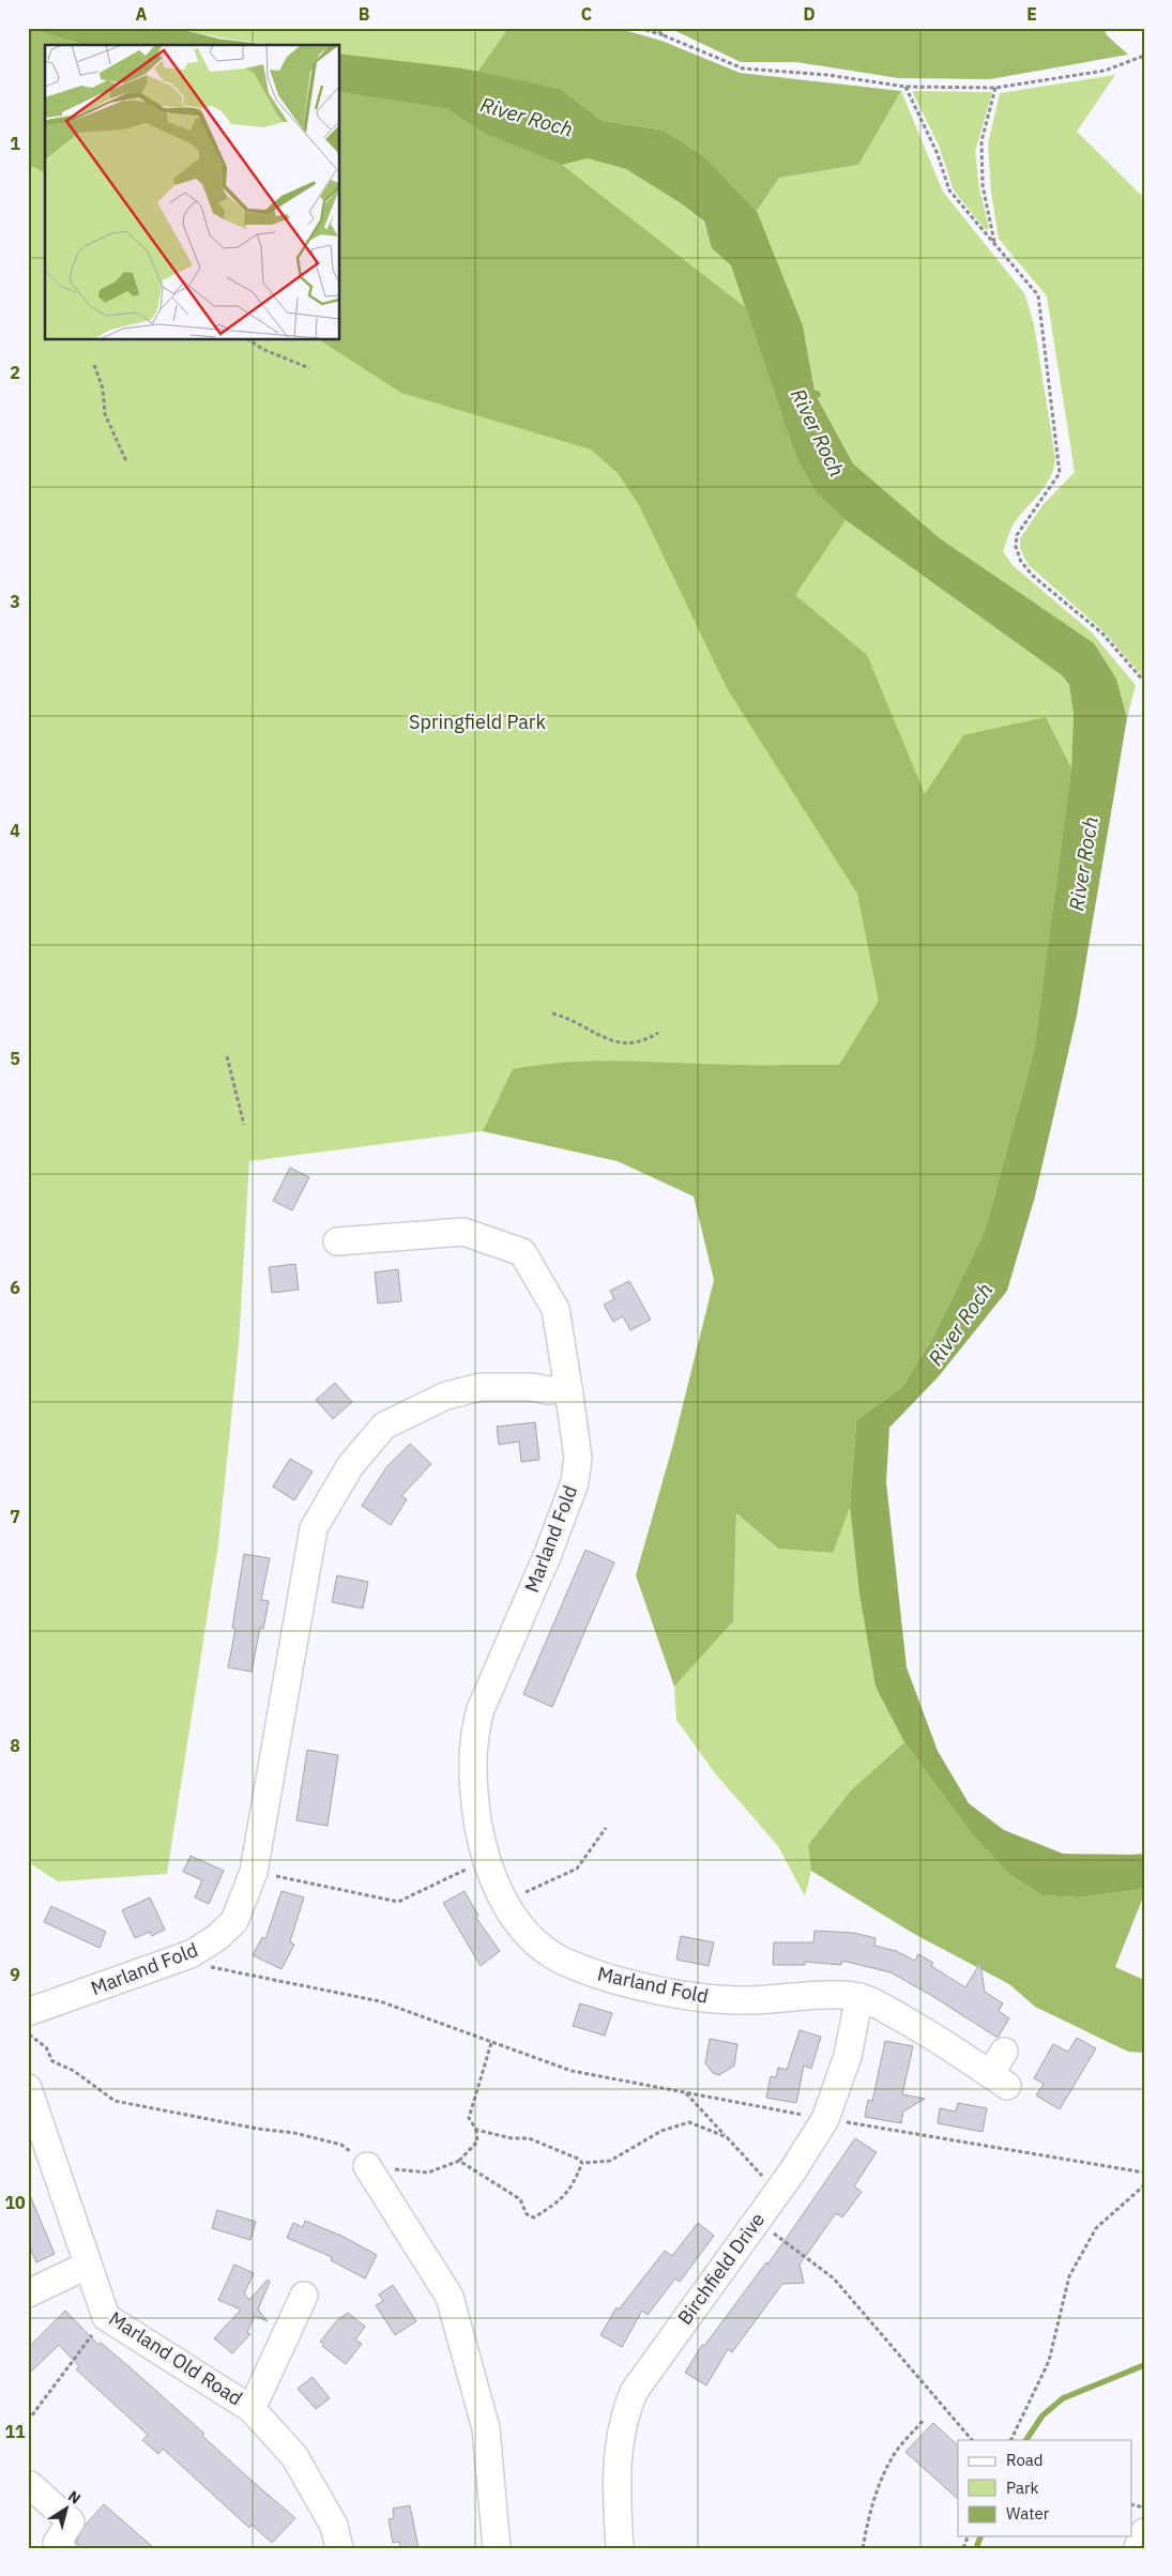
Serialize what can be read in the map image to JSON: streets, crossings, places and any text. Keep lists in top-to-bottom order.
{
  "streets": {
    "street": ["Marland Fold", "Birchfield Drive", "Marland Old Road"]
  },
  "crossings": [
    ["Marland Fold", "Birchfield Drive"]
  ],
  "water": ["River Roch"],
  "parks": ["Springfield Park"],
  "legend": ["Road", "Park", "Water"],
  "north": "top right",
  "grid": {
    "columns": [
      "A",
      "B",
      "C",
      "D",
      "E"
    ],
    "rows": [
      "1",
      "2",
      "3",
      "4",
      "5",
      "6",
      "7",
      "8",
      "9",
      "10",
      "11"
    ]
  }
}
